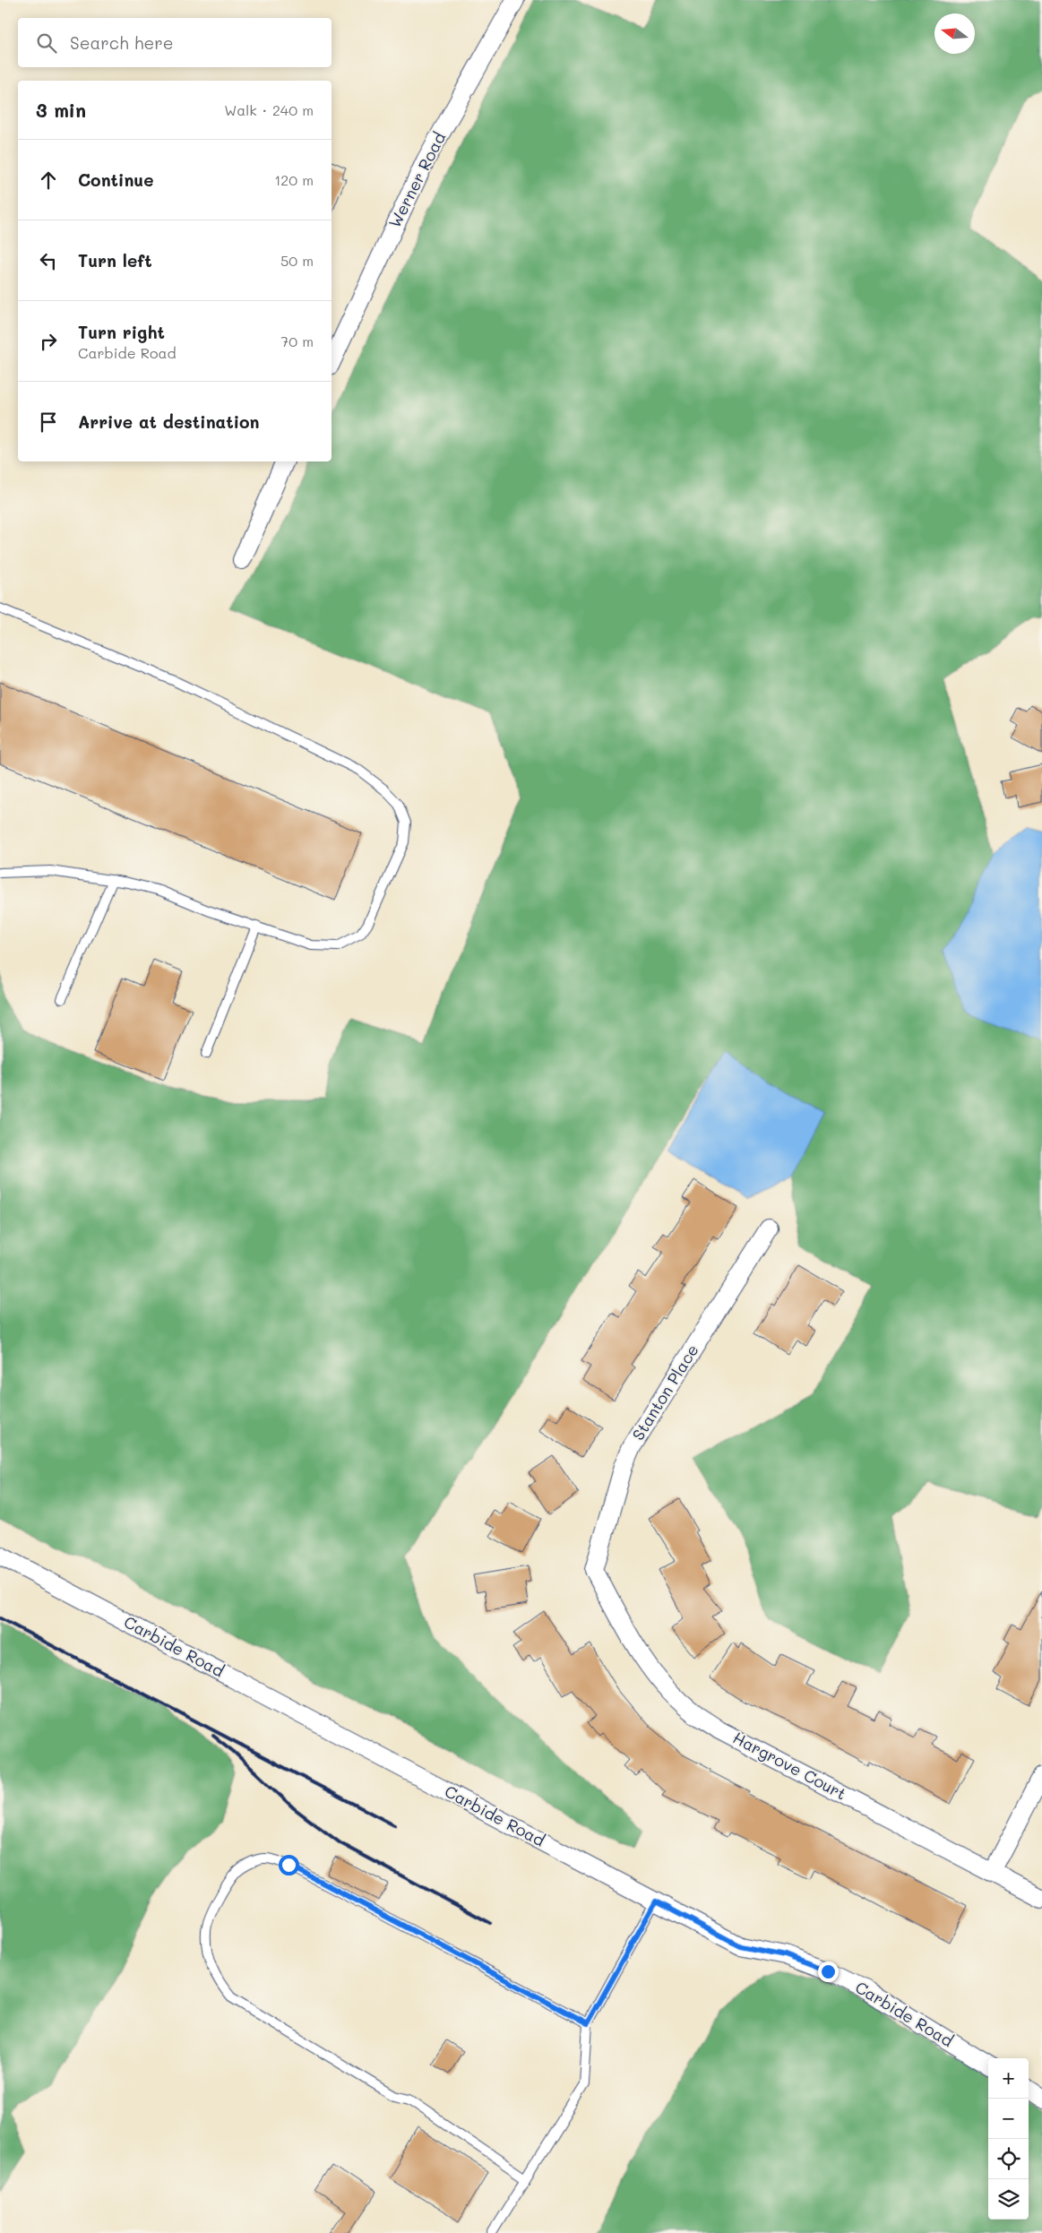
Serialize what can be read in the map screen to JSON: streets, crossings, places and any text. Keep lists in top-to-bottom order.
{
  "streets": {
    "street": [
      "Werner Road",
      "Stanton Place",
      "Carbide Road",
      "Hargrove Court"
    ]
  },
  "crossings": [
    ["Stanton Place", "Hargrove Court"]
  ],
  "north": "left",
  "page": {
    "search": "Search here",
    "heading": ["3 min", "Walk · 240 m"],
    "list": [
      ["Continue", "120 m"],
      ["Turn left", "50 m"],
      ["Turn right", "Carbide Road", "70 m"],
      "Arrive at destination"
    ],
    "map_buttons": ["+", "−"]
  }
}
